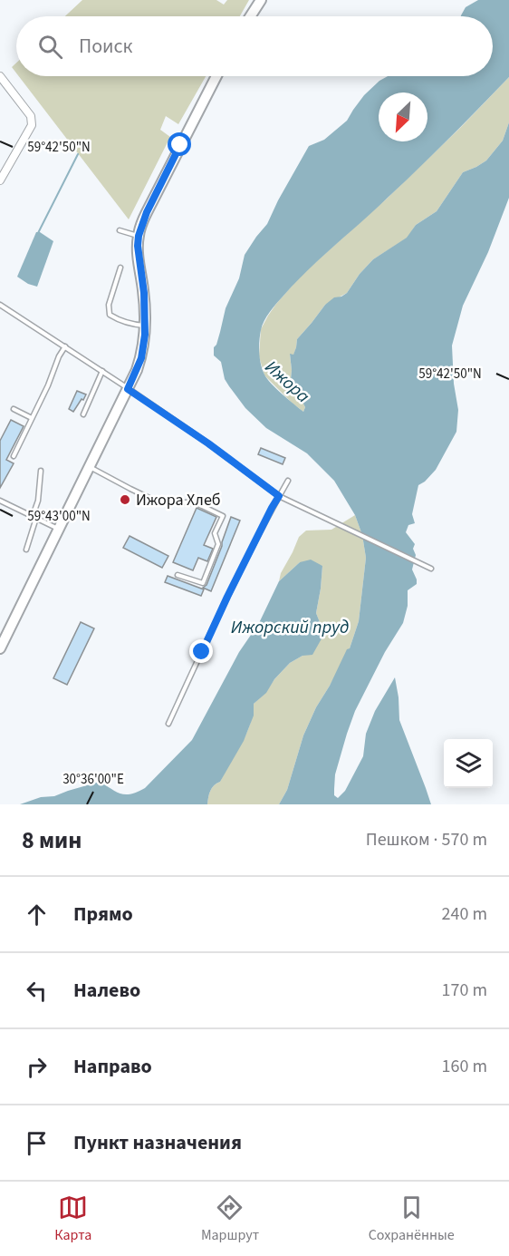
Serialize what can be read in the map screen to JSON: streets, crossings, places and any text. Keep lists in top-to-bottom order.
{
  "water": ["Ижора", "Ижорский пруд"],
  "places": ["Ижора Хлеб"],
  "north": "bottom left",
  "page": {
    "search": "Поиск",
    "heading": ["8 мин", "Пешком · 570 m"],
    "list": [
      ["Прямо", "240 m"],
      ["Налево", "170 m"],
      ["Направо", "160 m"],
      "Пункт назначения"
    ],
    "nav": ["Карта", "Маршрут", "Сохранённые"]
  },
  "coordinates": ["59°42'50\"N", "59°43'00\"N", "30°36'00\"E"]
}
